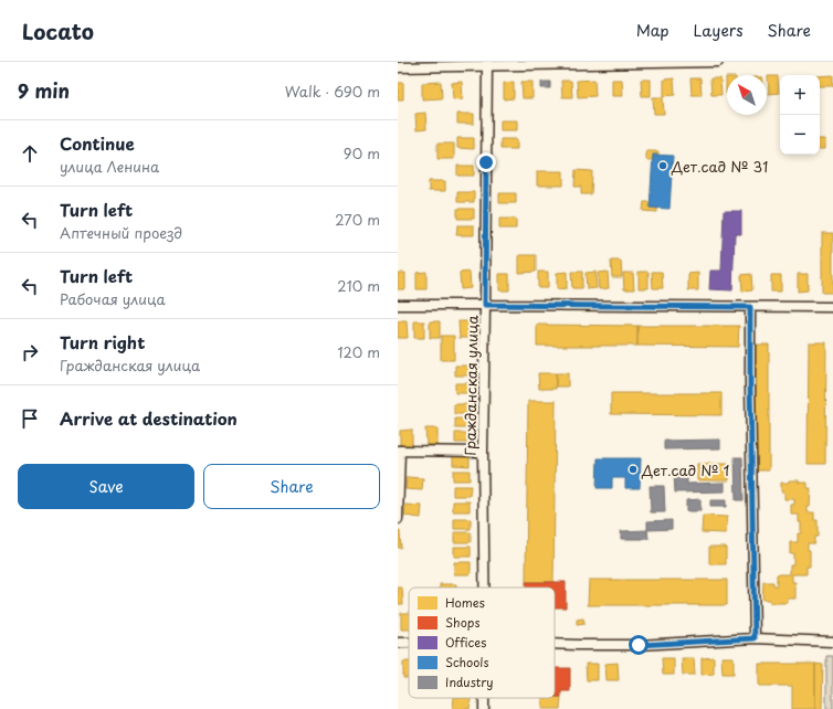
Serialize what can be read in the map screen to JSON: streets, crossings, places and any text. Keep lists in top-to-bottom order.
{
  "streets": {
    "street": ["Гражданская улица"]
  },
  "places": ["Дет.сад № 31", "Дет.сад № 1"],
  "legend": [
    "Homes",
    "Shops",
    "Offices",
    "Schools",
    "Industry"
  ],
  "north": "top left",
  "page": {
    "header": "Locato",
    "nav": ["Map", "Layers", "Share"],
    "heading": ["9 min", "Walk · 690 m"],
    "map_buttons": ["+", "−"],
    "list": [
      ["Continue", "улица Ленина", "90 m"],
      ["Turn left", "Аптечный проезд", "270 m"],
      ["Turn left", "Рабочая улица", "210 m"],
      ["Turn right", "Гражданская улица", "120 m"],
      "Arrive at destination"
    ],
    "buttons": ["Save", "Share"]
  }
}
